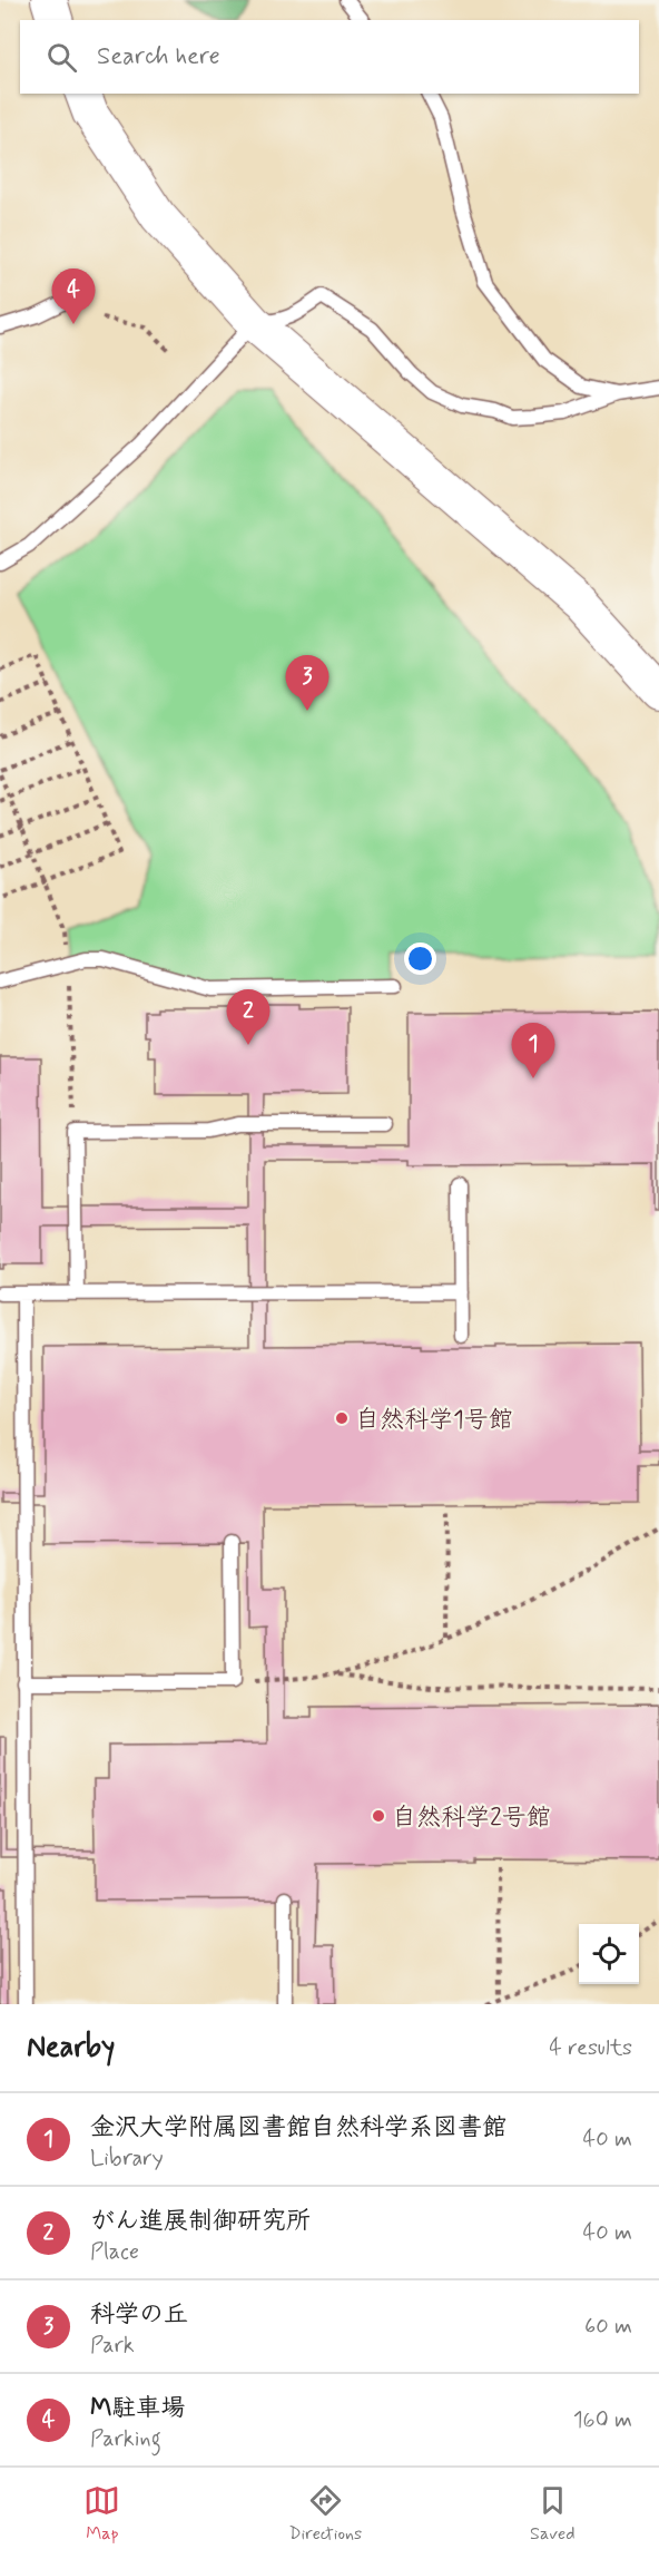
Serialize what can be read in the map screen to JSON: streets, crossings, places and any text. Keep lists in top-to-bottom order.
{
  "places": ["自然科学1号館", "自然科学2号館"],
  "page": {
    "search": "Search here",
    "pins": [
      "4",
      "3",
      "2",
      "1"
    ],
    "heading": ["Nearby", "4 results"],
    "list": [
      {
        "mark": "1",
        "name": "金沢大学附属図書館自然科学系図書館",
        "note": "Library",
        "value": "40 m"
      },
      {
        "mark": "2",
        "name": "がん進展制御研究所",
        "note": "Place",
        "value": "40 m"
      },
      {
        "mark": "3",
        "name": "科学の丘",
        "note": "Park",
        "value": "60 m"
      },
      {
        "mark": "4",
        "name": "M駐車場",
        "note": "Parking",
        "value": "160 m"
      }
    ],
    "nav": ["Map", "Directions", "Saved"]
  }
}
